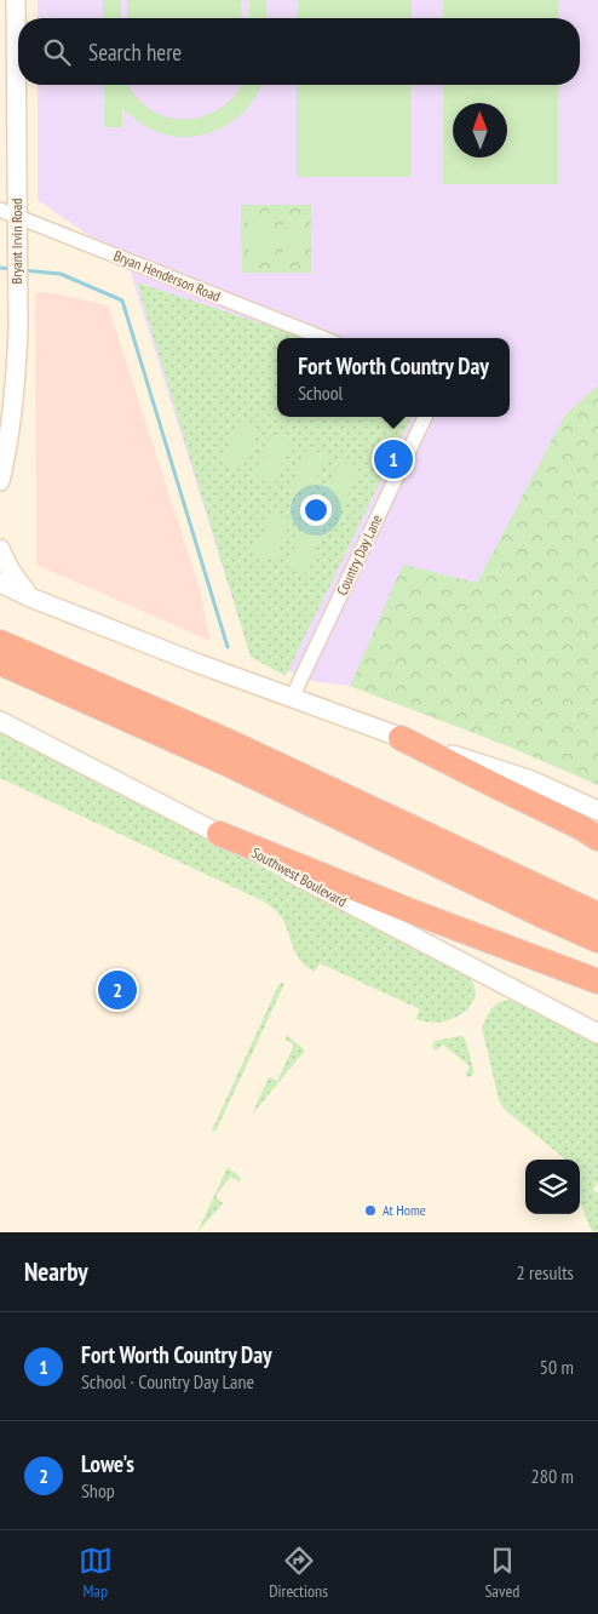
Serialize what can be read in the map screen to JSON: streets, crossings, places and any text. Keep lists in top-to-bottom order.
{
  "streets": {
    "main road": ["Bryant Irvin Road", "Southwest Boulevard"],
    "street": ["Bryan Henderson Road", "Country Day Lane"]
  },
  "crossings": [
    ["Bryant Irvin Road", "Bryan Henderson Road"]
  ],
  "places": ["At Home"],
  "north": "top",
  "page": {
    "search": "Search here",
    "popup": ["Fort Worth Country Day", "School"],
    "pins": ["1", "2"],
    "heading": ["Nearby", "2 results"],
    "list": [
      {
        "mark": "1",
        "name": "Fort Worth Country Day",
        "note": "School · Country Day Lane",
        "value": "50 m"
      },
      {
        "mark": "2",
        "name": "Lowe's",
        "note": "Shop",
        "value": "280 m"
      }
    ],
    "nav": ["Map", "Directions", "Saved"]
  }
}
